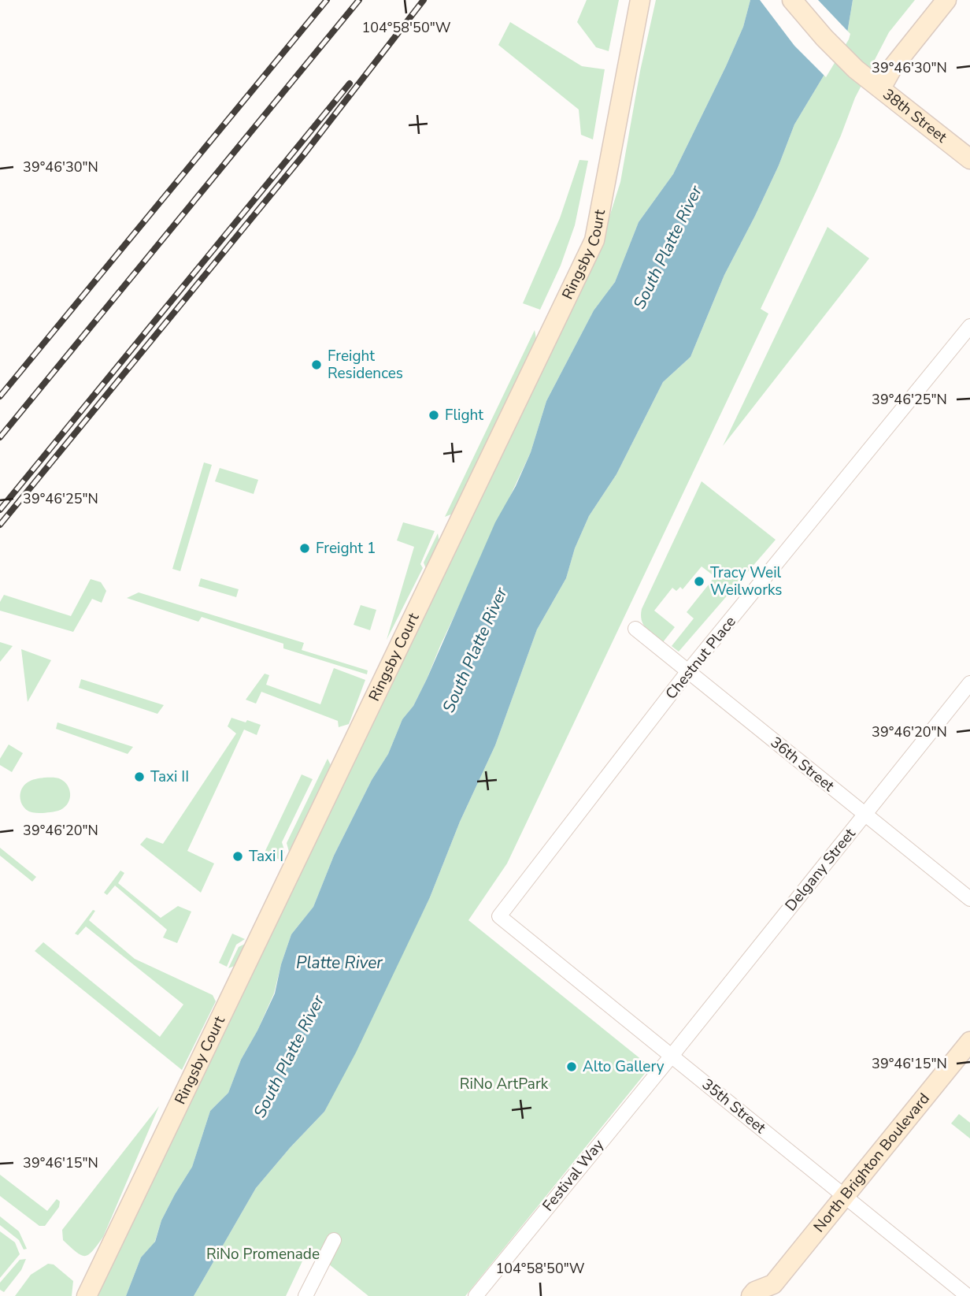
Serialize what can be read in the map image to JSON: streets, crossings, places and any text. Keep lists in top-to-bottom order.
{
  "streets": {
    "street": [
      "38th Street",
      "Ringsby Court",
      "Chestnut Place",
      "36th Street",
      "Delgany Street",
      "35th Street",
      "North Brighton Boulevard",
      "Festival Way"
    ]
  },
  "crossings": [
    ["Chestnut Place", "36th Street"],
    ["Chestnut Place", "35th Street"],
    ["36th Street", "Delgany Street"],
    ["Delgany Street", "35th Street"],
    ["Delgany Street", "Festival Way"],
    ["35th Street", "North Brighton Boulevard"],
    ["35th Street", "Festival Way"]
  ],
  "water": ["South Platte River", "Platte River"],
  "parks": ["RiNo ArtPark", "RiNo Promenade"],
  "places": [
    "Freight Residences",
    "Flight",
    "Freight 1",
    "Tracy Weil Weilworks",
    "Taxi II",
    "Taxi I",
    "Alto Gallery"
  ],
  "coordinates": [
    "104°58'50\"W",
    "39°46'30\"N",
    "39°46'25\"N",
    "39°46'20\"N",
    "39°46'15\"N"
  ]
}
